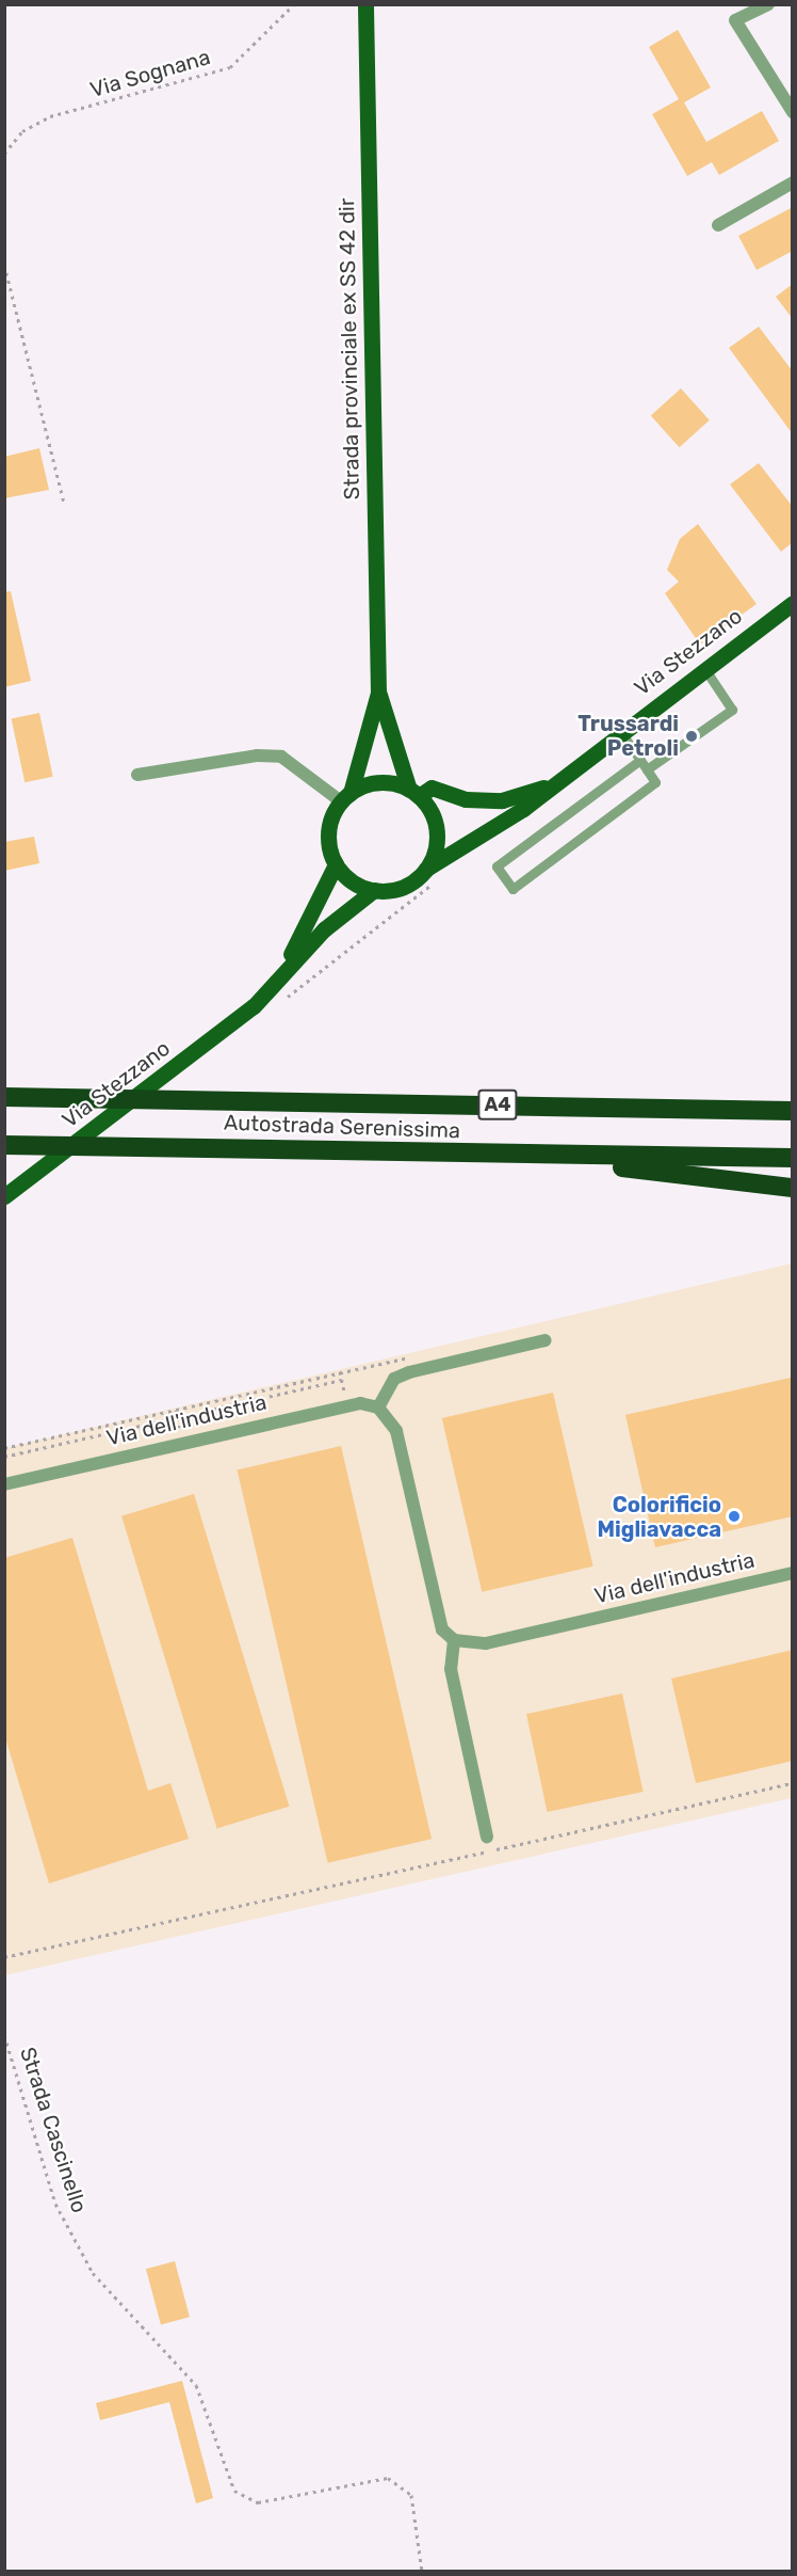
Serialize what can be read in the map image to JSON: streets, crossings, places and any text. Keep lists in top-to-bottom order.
{
  "streets": {
    "highway": ["A4", "Autostrada Serenissima"],
    "main road": ["Strada provinciale ex SS 42 dir", "Via Stezzano"],
    "street": ["Via dell'industria"],
    "path": ["Via Sognana", "Strada Cascinello"]
  },
  "crossings": [
    ["Strada provinciale ex SS 42 dir", "Via Stezzano"]
  ],
  "places": ["Trussardi Petroli", "Colorificio Migliavacca"]
}
